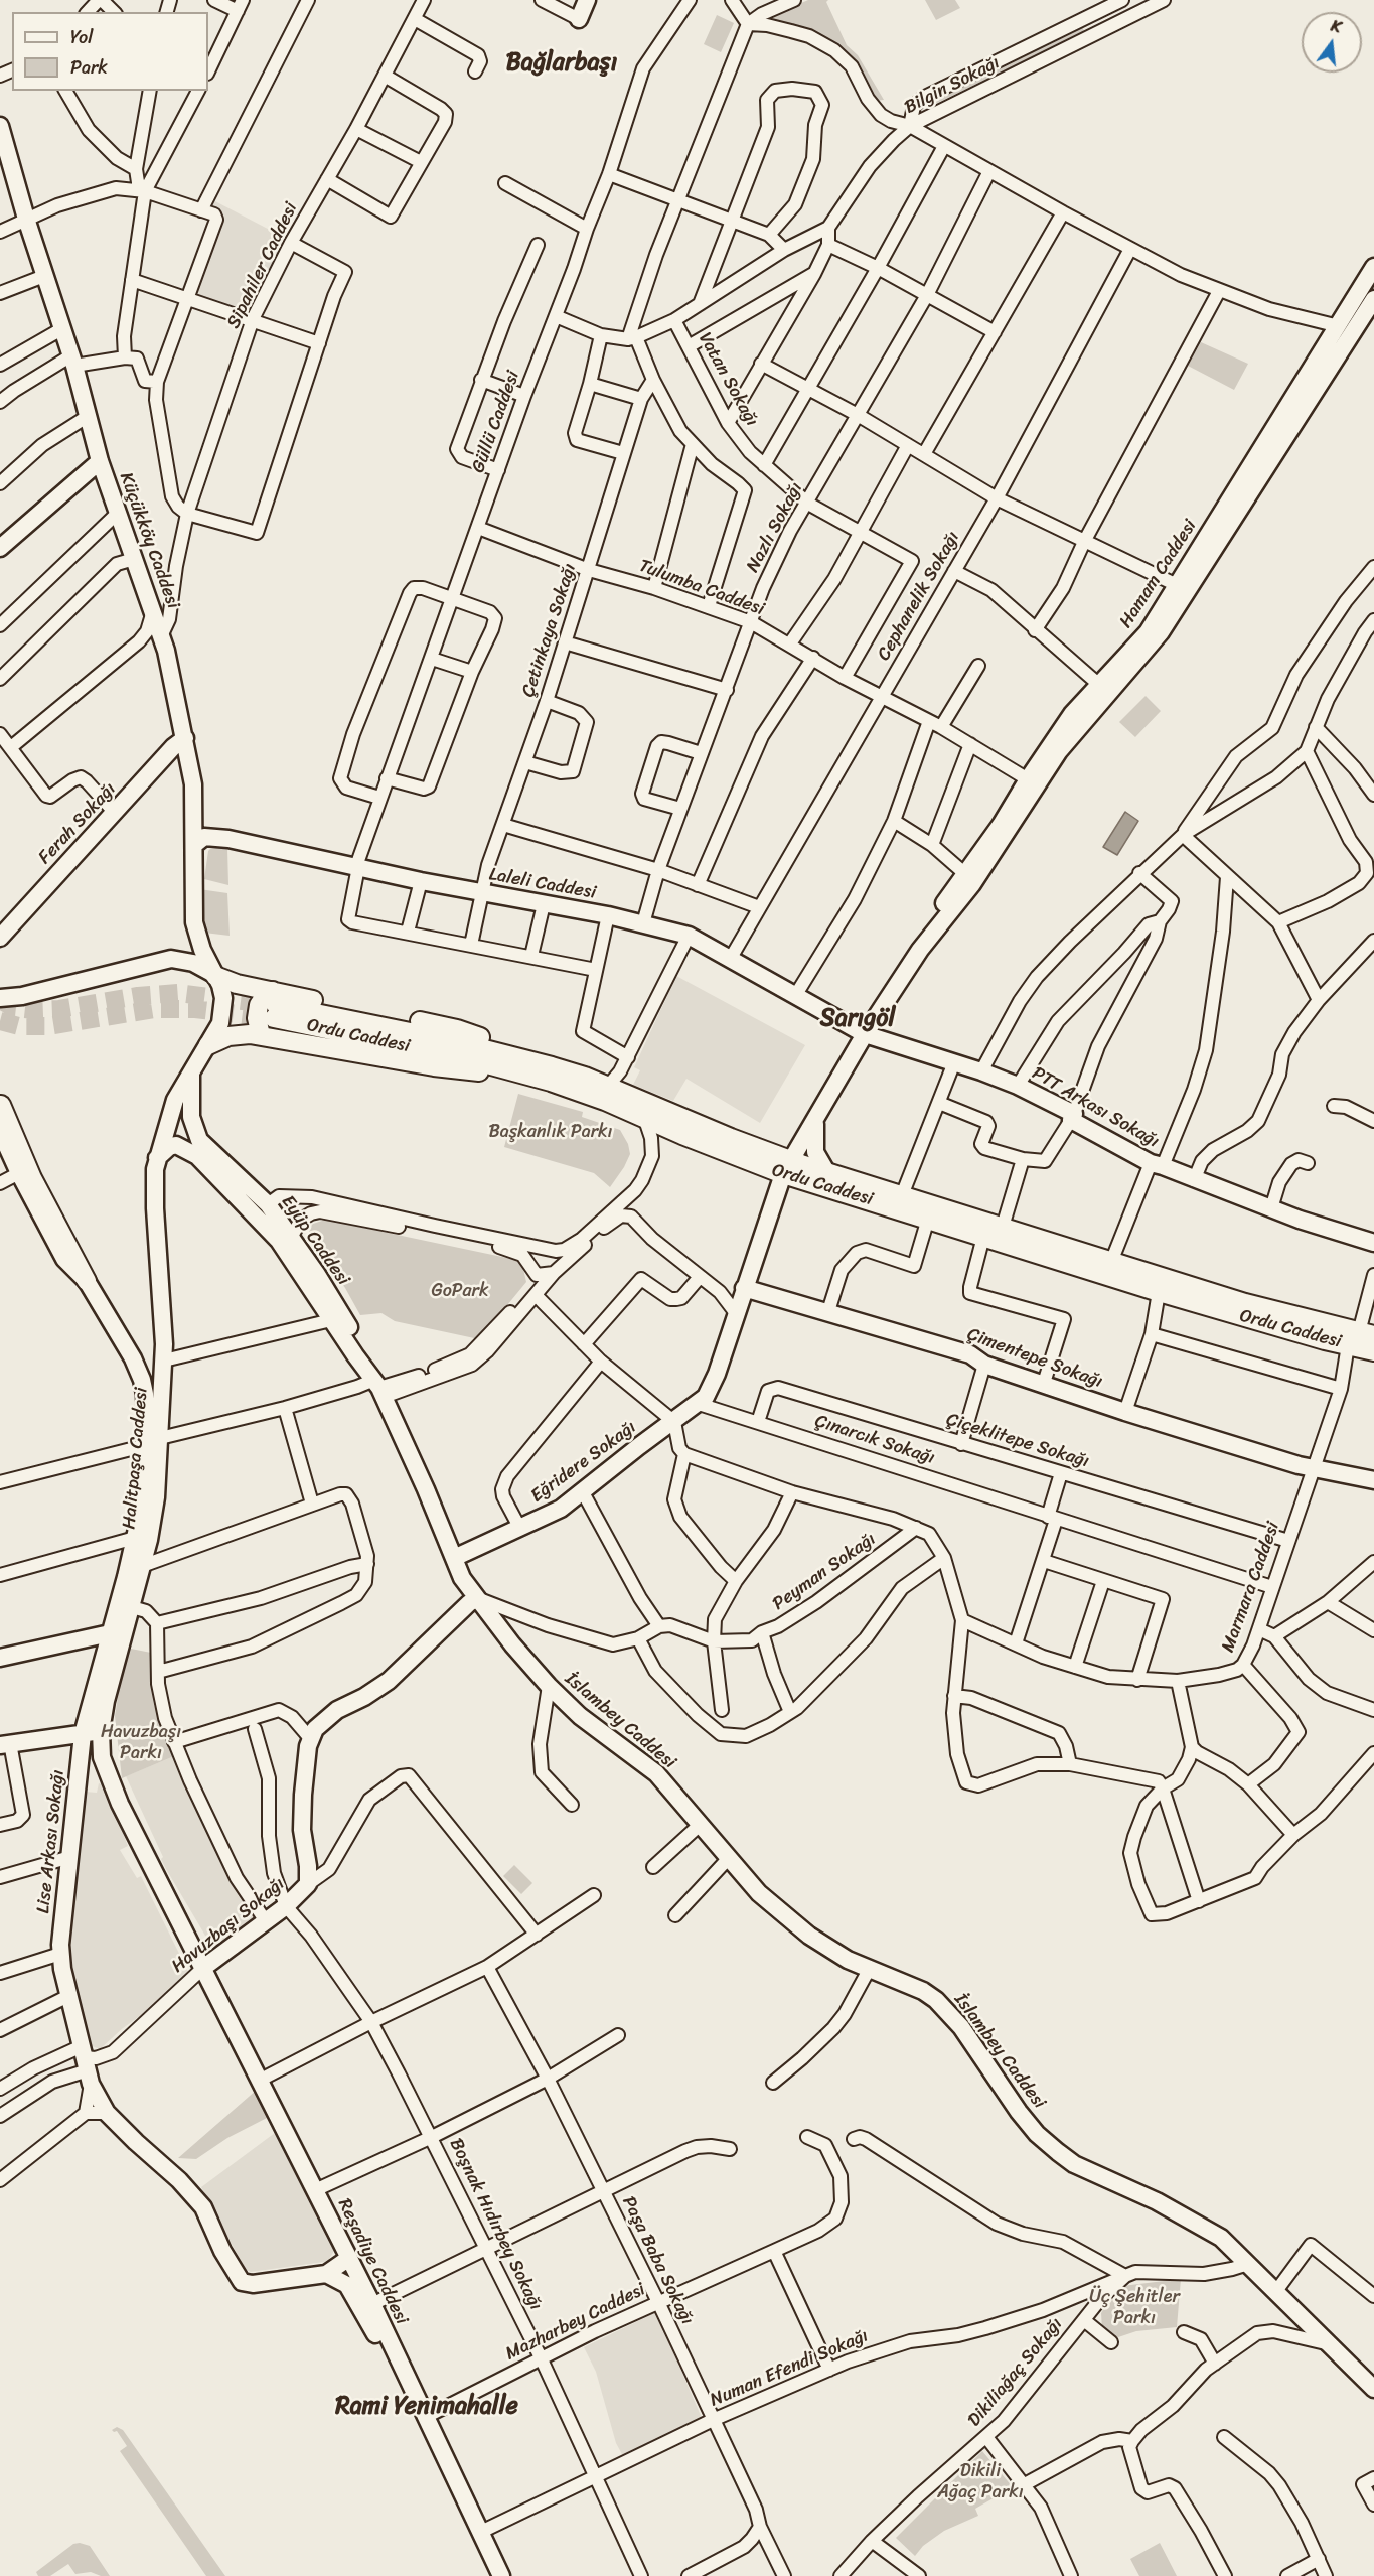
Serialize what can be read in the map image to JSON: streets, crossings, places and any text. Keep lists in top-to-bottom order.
{
  "streets": {
    "main road": [
      "Küçükköy Caddesi",
      "Hamam Caddesi",
      "Ferah Sokağı",
      "Laleli Caddesi",
      "Ordu Caddesi",
      "PTT Arkası Sokağı",
      "Eyüp Caddesi",
      "Çimentepe Sokağı",
      "Halitpaşa Caddesi",
      "Eğridere Sokağı",
      "İslambey Caddesi",
      "Lise Arkası Sokağı",
      "Havuzbaşı Sokağı",
      "Reşadiye Caddesi"
    ],
    "street": [
      "Bilgin Sokağı",
      "Sipahiler Caddesi",
      "Vatan Sokağı",
      "Güllü Caddesi",
      "Nazlı Sokağı",
      "Tulumba Caddesi",
      "Cephanelik Sokağı",
      "Çetinkaya Sokağı",
      "Çınarcık Sokağı",
      "Çiçeklitepe Sokağı",
      "Peyman Sokağı",
      "Marmara Caddesi",
      "Boşnak Hıdırbey Sokağı",
      "Paşa Baba Sokağı",
      "Mazharbey Caddesi",
      "Numan Efendi Sokağı",
      "Dikiliağaç Sokağı"
    ]
  },
  "crossings": [
    ["Sipahiler Caddesi", "Küçükköy Caddesi"],
    ["Vatan Sokağı", "Nazlı Sokağı"],
    ["Vatan Sokağı", "Tulumba Caddesi"],
    ["Güllü Caddesi", "Tulumba Caddesi"],
    ["Güllü Caddesi", "Laleli Caddesi"],
    ["Nazlı Sokağı", "Tulumba Caddesi"],
    ["Nazlı Sokağı", "Laleli Caddesi"],
    ["Küçükköy Caddesi", "Ferah Sokağı"],
    ["Küçükköy Caddesi", "Laleli Caddesi"],
    ["Küçükköy Caddesi", "Ordu Caddesi"],
    ["Küçükköy Caddesi", "Halitpaşa Caddesi"],
    ["Hamam Caddesi", "Tulumba Caddesi"],
    ["Hamam Caddesi", "Laleli Caddesi"],
    ["Hamam Caddesi", "Ordu Caddesi"],
    ["Hamam Caddesi", "PTT Arkası Sokağı"],
    ["Tulumba Caddesi", "Cephanelik Sokağı"],
    ["Tulumba Caddesi", "Çetinkaya Sokağı"],
    ["Cephanelik Sokağı", "Laleli Caddesi"],
    ["Çetinkaya Sokağı", "Laleli Caddesi"],
    ["Laleli Caddesi", "PTT Arkası Sokağı"],
    ["Ordu Caddesi", "Halitpaşa Caddesi"],
    ["Ordu Caddesi", "Marmara Caddesi"],
    ["Eyüp Caddesi", "Halitpaşa Caddesi"],
    ["Eyüp Caddesi", "Eğridere Sokağı"],
    ["Eyüp Caddesi", "İslambey Caddesi"],
    ["Çimentepe Sokağı", "Marmara Caddesi"],
    ["Çınarcık Sokağı", "Çiçeklitepe Sokağı"],
    ["Çınarcık Sokağı", "Eğridere Sokağı"],
    ["Çınarcık Sokağı", "Marmara Caddesi"],
    ["Çiçeklitepe Sokağı", "Marmara Caddesi"],
    ["Halitpaşa Caddesi", "Lise Arkası Sokağı"],
    ["Halitpaşa Caddesi", "Havuzbaşı Sokağı"],
    ["Halitpaşa Caddesi", "Reşadiye Caddesi"],
    ["Lise Arkası Sokağı", "Havuzbaşı Sokağı"],
    ["Lise Arkası Sokağı", "Reşadiye Caddesi"],
    ["Havuzbaşı Sokağı", "Boşnak Hıdırbey Sokağı"],
    ["Havuzbaşı Sokağı", "Reşadiye Caddesi"],
    ["Boşnak Hıdırbey Sokağı", "Mazharbey Caddesi"],
    ["Boşnak Hıdırbey Sokağı", "Numan Efendi Sokağı"],
    ["Paşa Baba Sokağı", "Mazharbey Caddesi"],
    ["Paşa Baba Sokağı", "Numan Efendi Sokağı"],
    ["Reşadiye Caddesi", "Mazharbey Caddesi"],
    ["Reşadiye Caddesi", "Numan Efendi Sokağı"],
    ["Numan Efendi Sokağı", "Dikiliağaç Sokağı"]
  ],
  "districts": ["Bağlarbaşı", "Sarıgöl", "Rami Yenimahalle"],
  "parks": [
    "Başkanlık Parkı",
    "GoPark",
    "Havuzbaşı Parkı",
    "Üç Şehitler Parkı",
    "Dikili Ağaç Parkı"
  ],
  "legend": ["Yol", "Park"],
  "north": "top"
}
